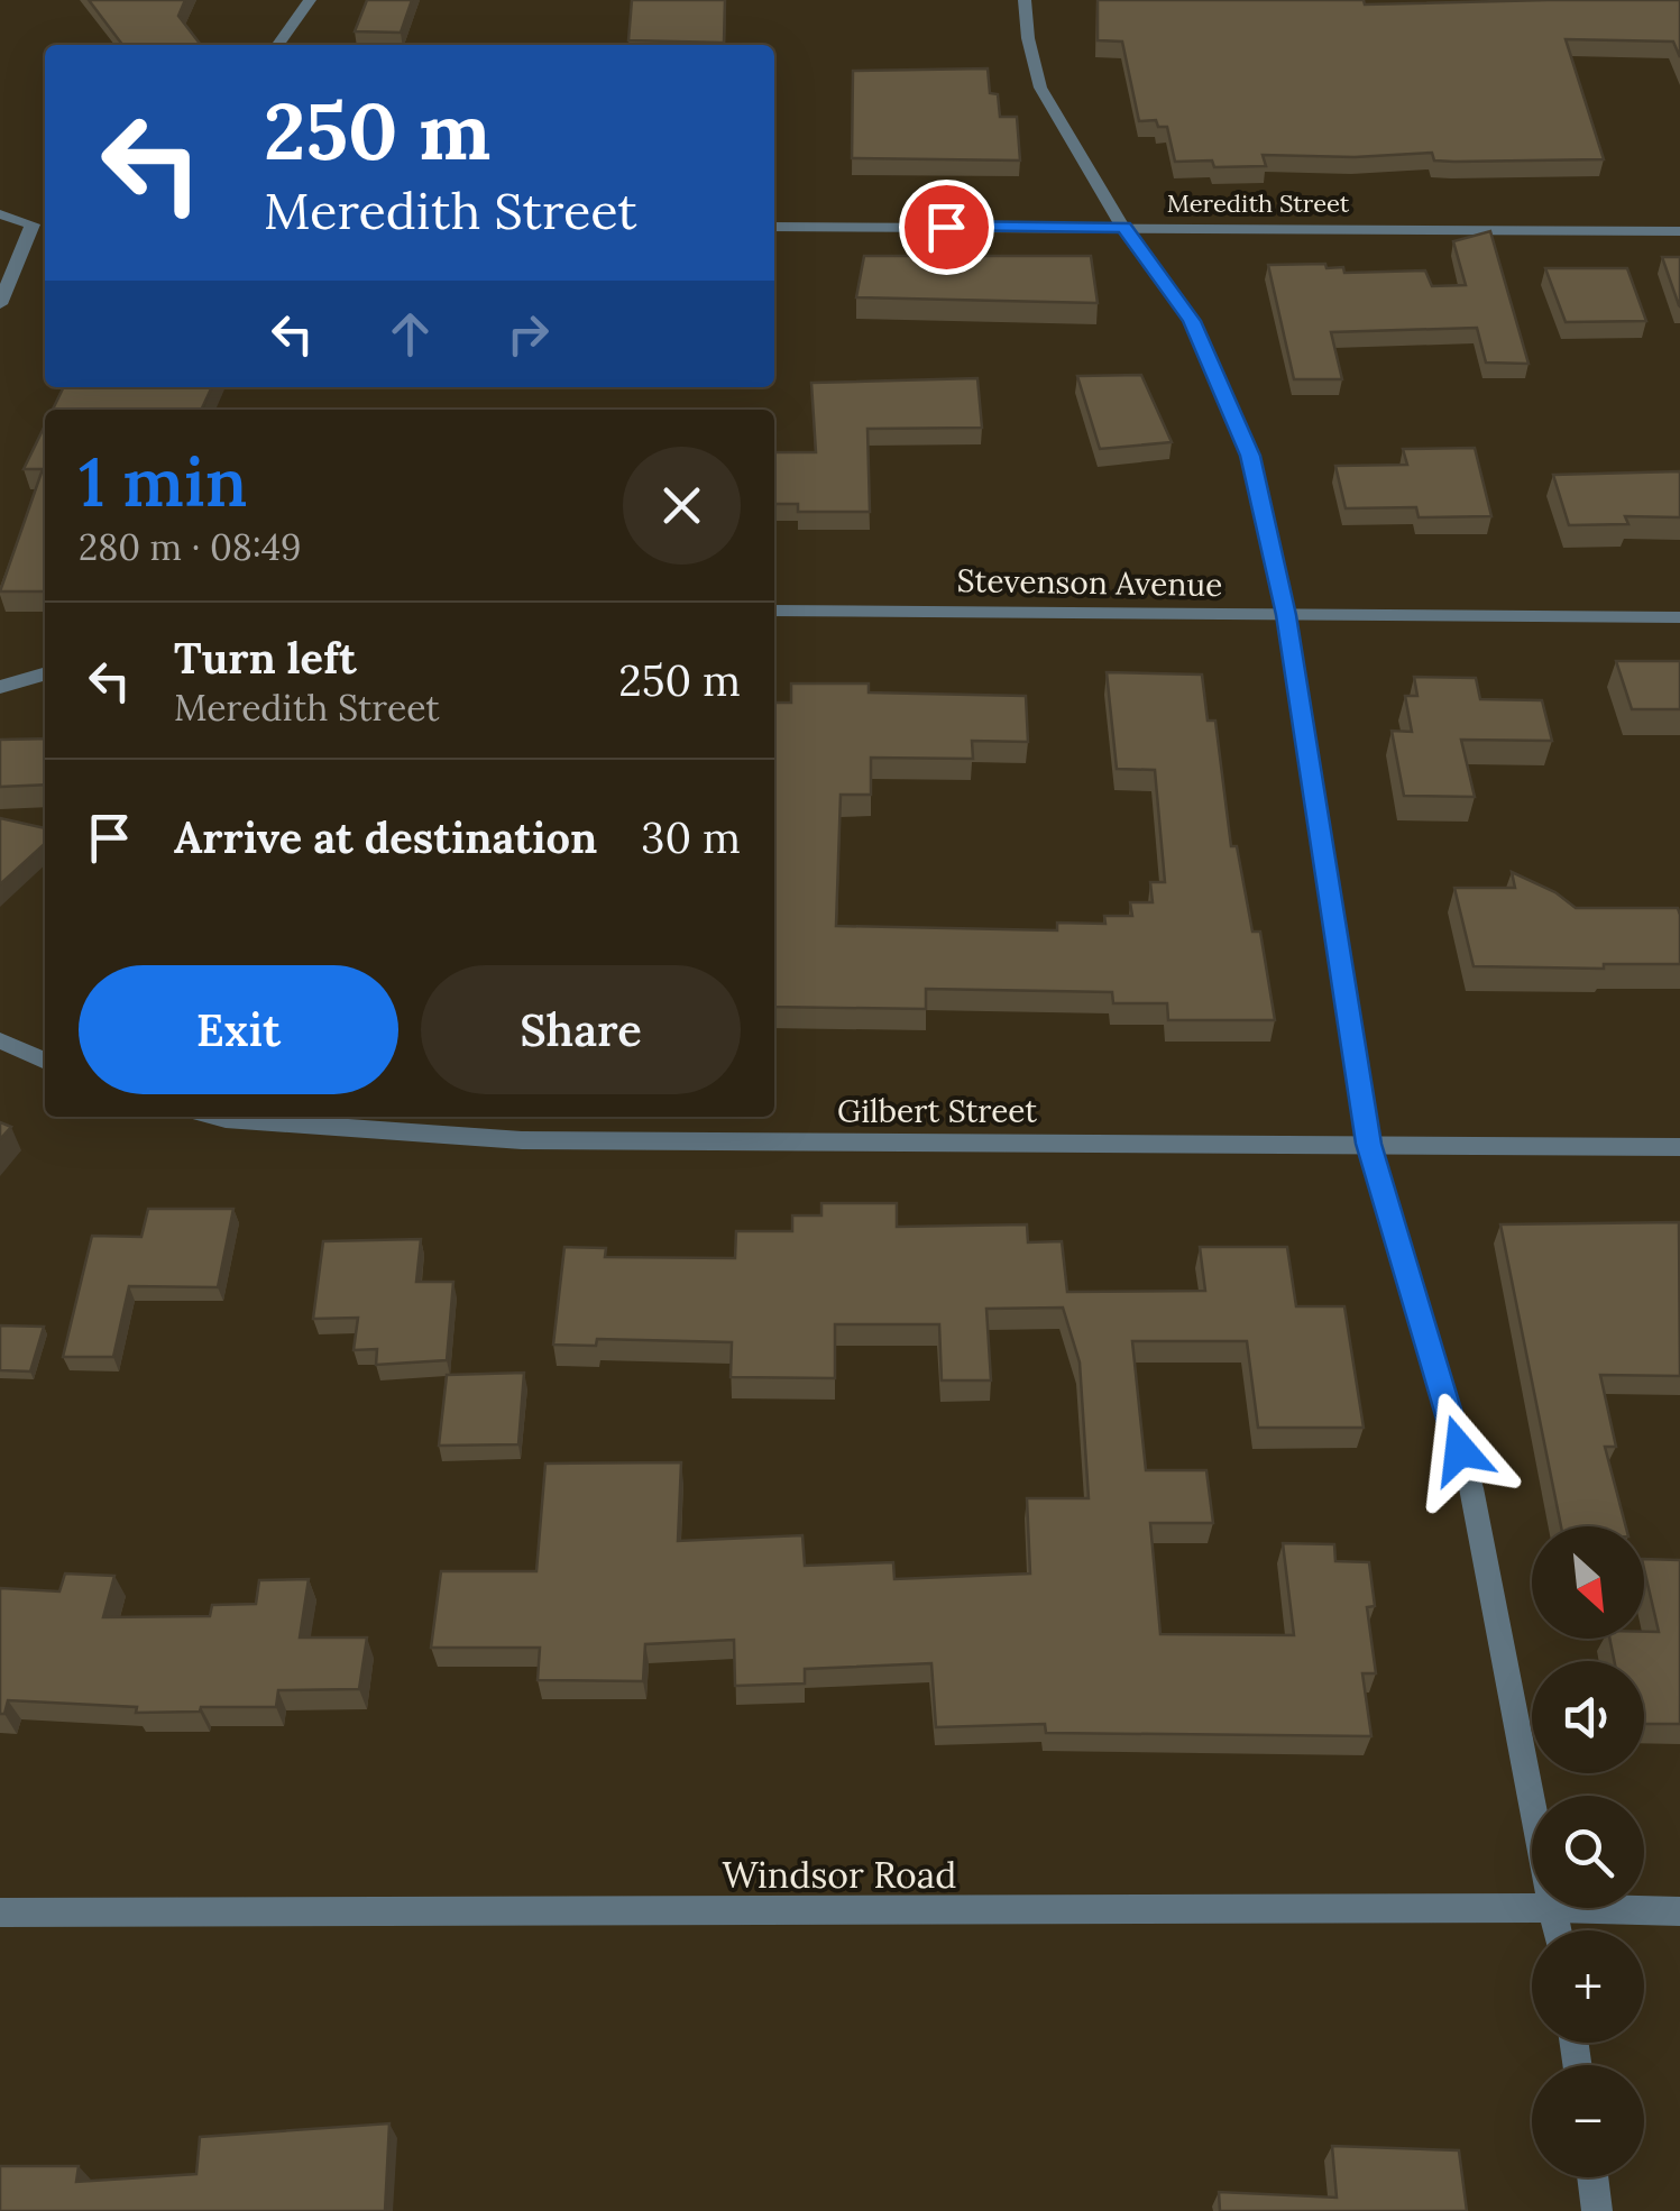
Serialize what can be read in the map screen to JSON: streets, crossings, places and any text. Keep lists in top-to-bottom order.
{
  "streets": {
    "street": [
      "Meredith Street",
      "Stevenson Avenue",
      "Gilbert Street",
      "Windsor Road"
    ]
  },
  "north": "bottom right",
  "page": {
    "turn": ["250 m", "Meredith Street"],
    "heading": ["1 min", "280 m · 08:49"],
    "list": [
      {
        "name": "Turn left",
        "note": "Meredith Street",
        "value": "250 m"
      },
      {
        "name": "Arrive at destination",
        "value": "30 m"
      }
    ],
    "buttons": ["Exit", "Share"],
    "map_buttons": ["+", "−"]
  }
}
